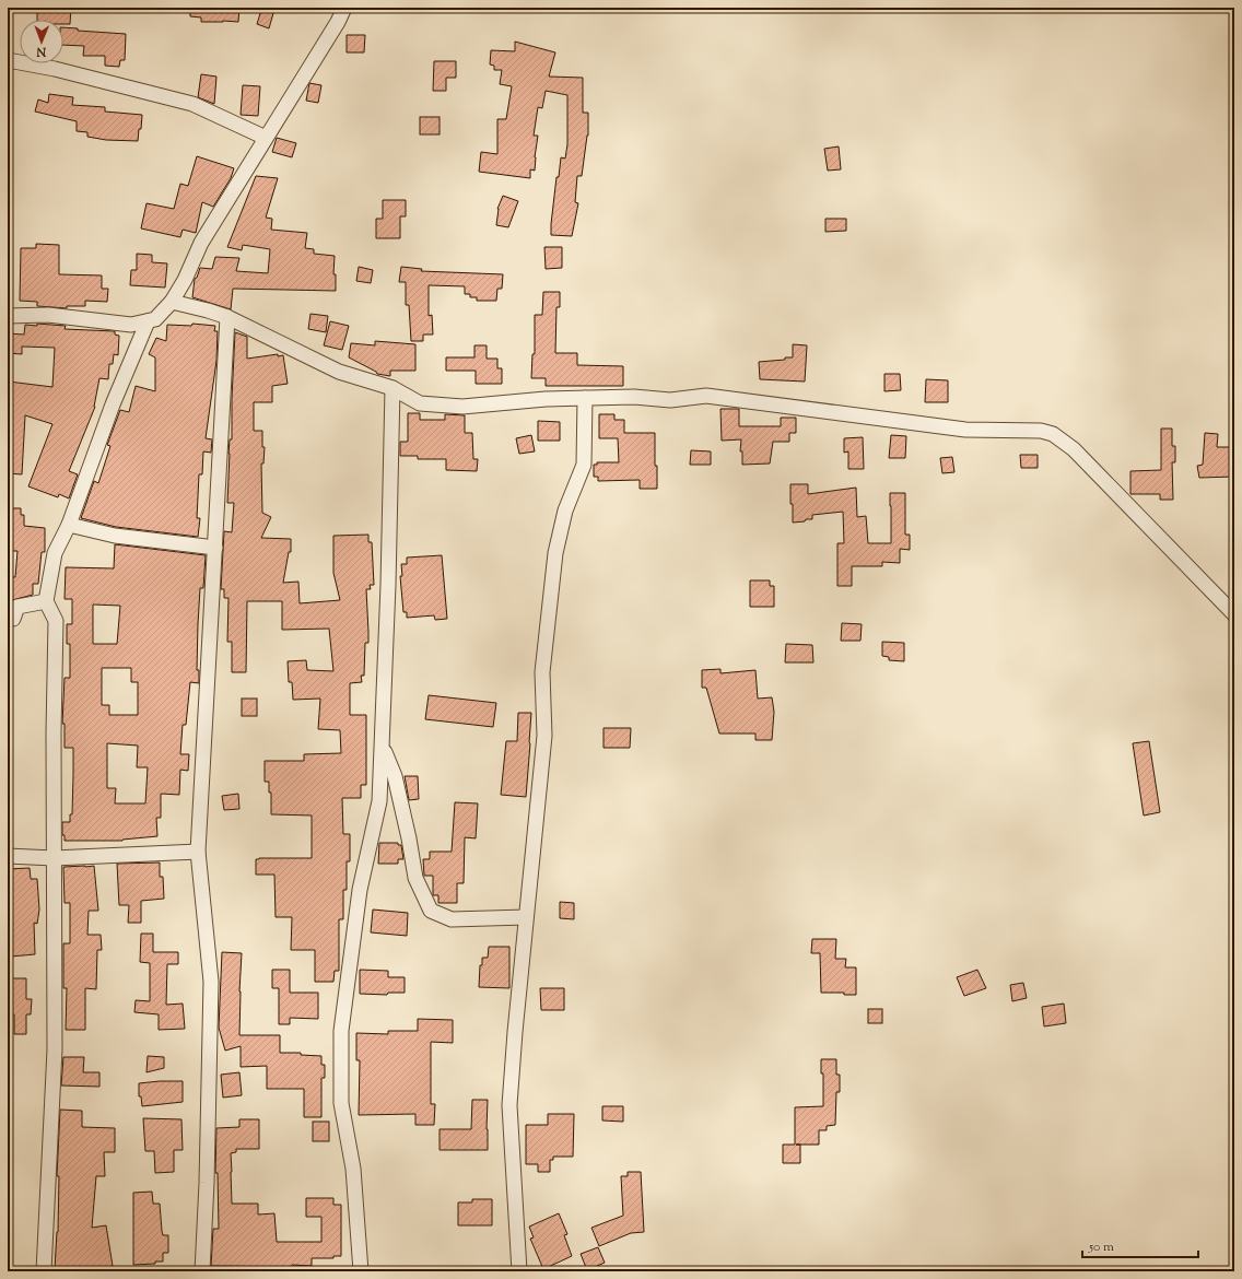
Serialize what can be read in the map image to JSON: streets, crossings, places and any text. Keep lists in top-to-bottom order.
{
  "scale_bar": "50 m",
  "north": "bottom"
}
